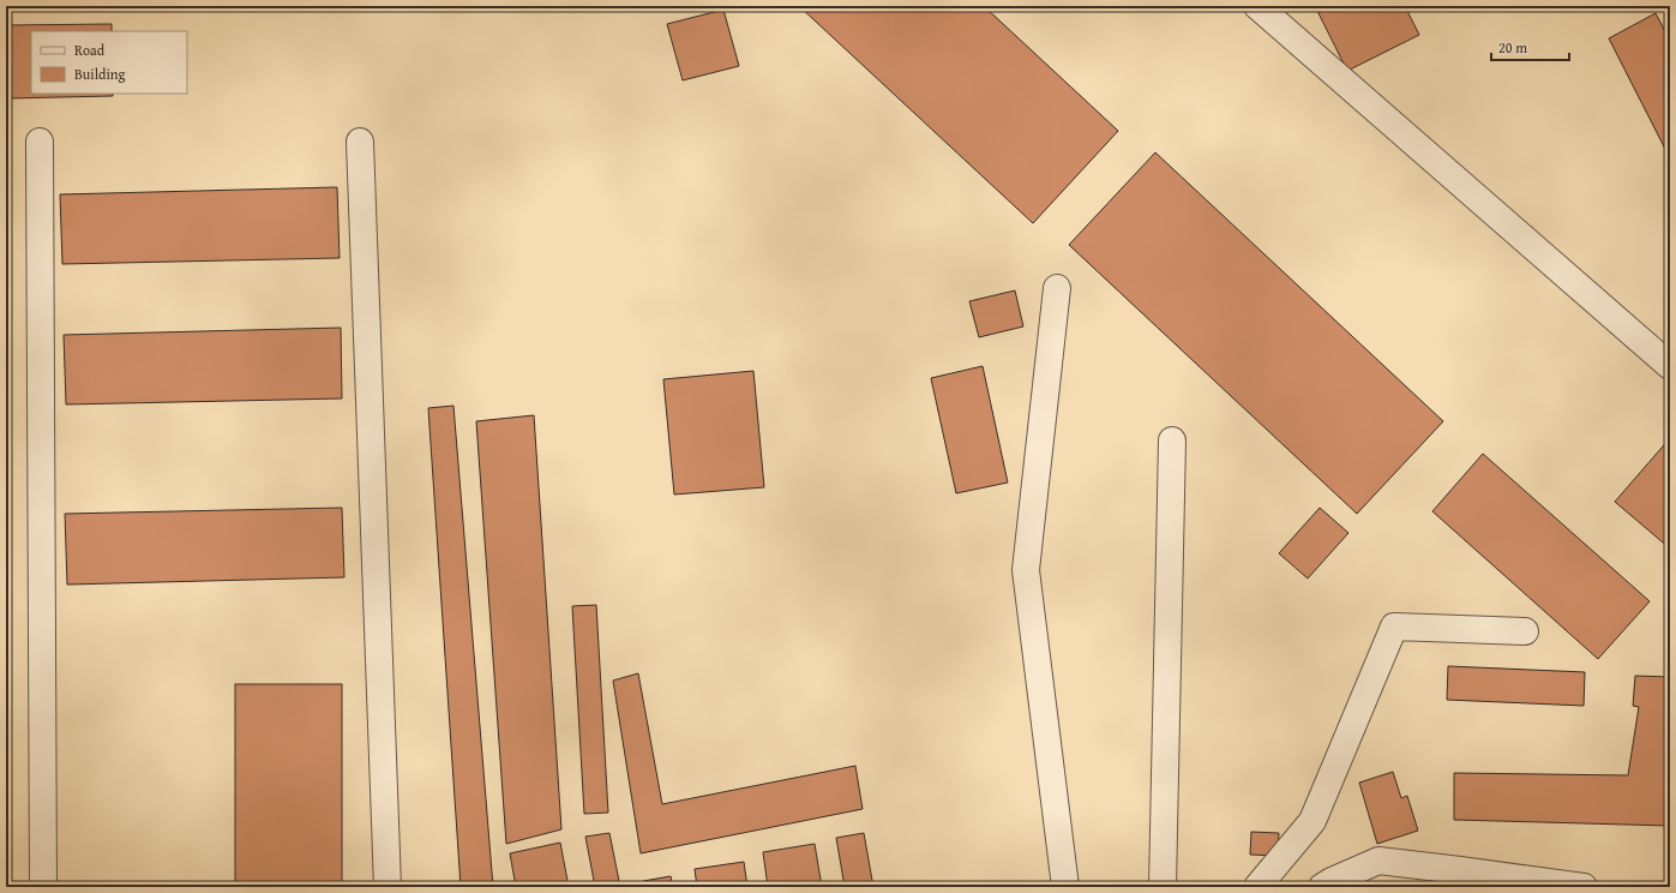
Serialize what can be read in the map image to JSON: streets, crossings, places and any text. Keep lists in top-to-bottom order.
{
  "legend": ["Road", "Building"],
  "scale_bar": "20 m"
}
